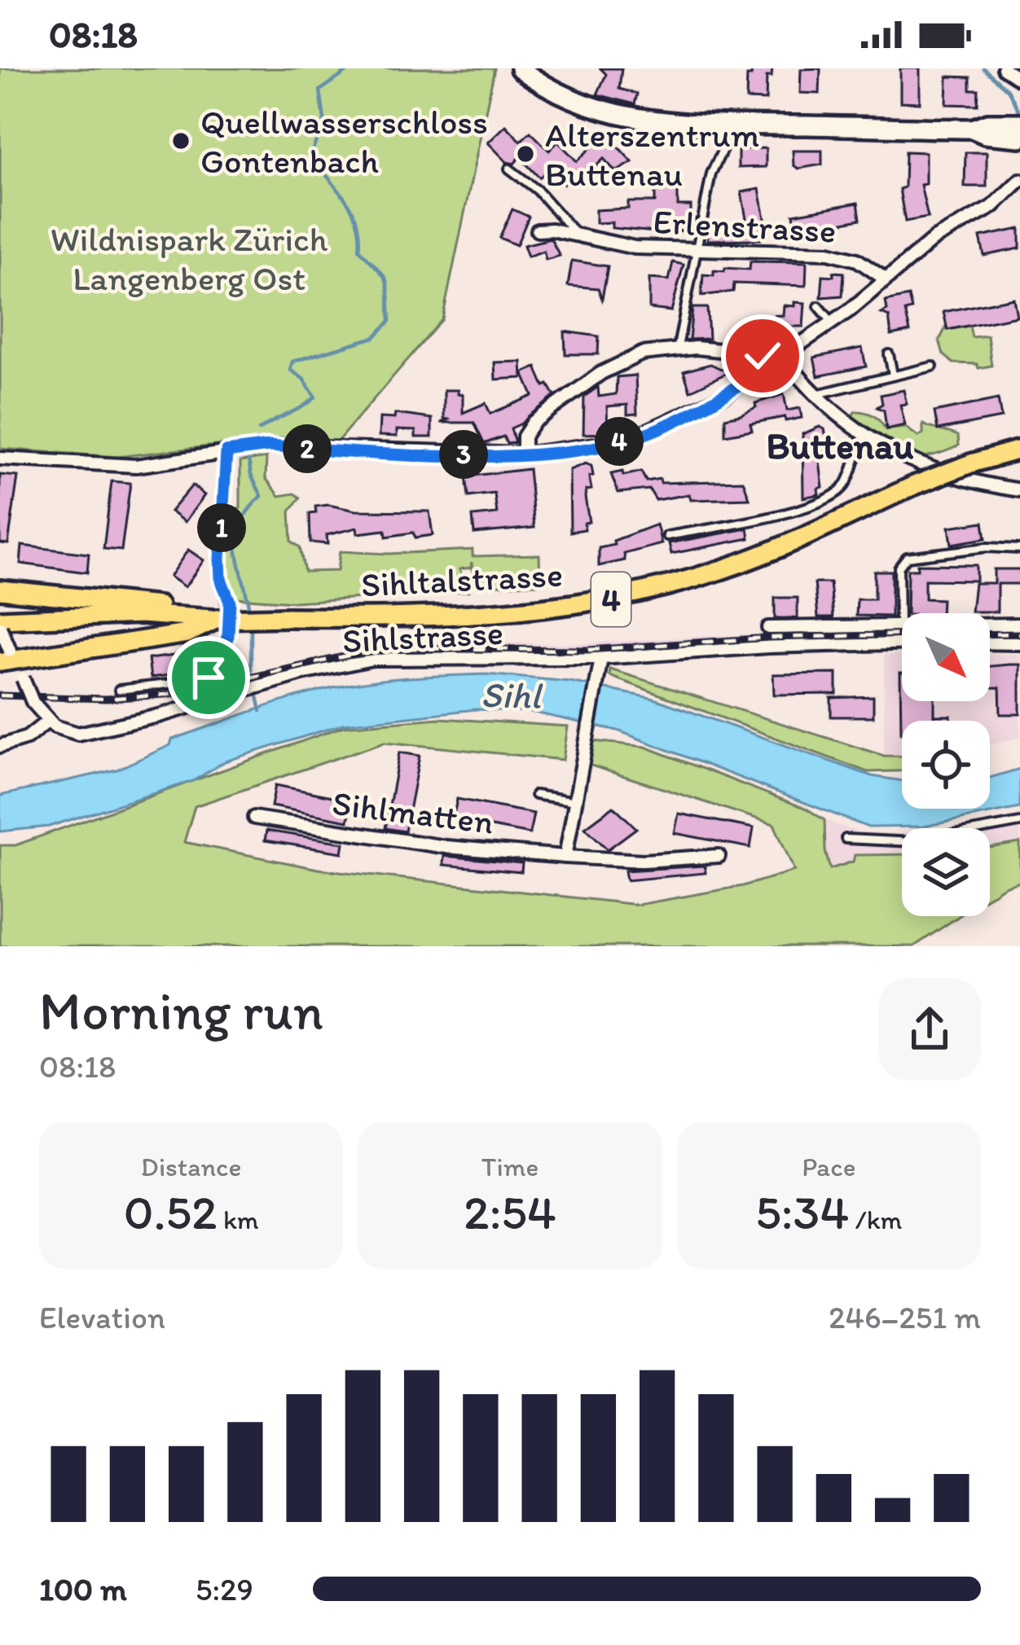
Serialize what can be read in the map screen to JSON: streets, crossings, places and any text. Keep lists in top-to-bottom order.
{
  "streets": {
    "main road": ["Sihltalstrasse", "4"],
    "street": ["Erlenstrasse", "Sihlstrasse", "Sihlmatten"]
  },
  "districts": ["Buttenau"],
  "water": ["Sihl"],
  "parks": ["Wildnispark Zürich Langenberg Ost"],
  "places": ["Quellwasserschloss Gontenbach", "Alterszentrum Buttenau"],
  "north": "bottom right",
  "page": {
    "status": "08:18",
    "pins": [
      "4",
      "2",
      "3",
      "1"
    ],
    "heading": ["Morning run", "08:18"],
    "stats": [
      ["Distance", "0.52 km"],
      ["Time", "2:54"],
      ["Pace", "5:34 /km"]
    ],
    "chart": ["Elevation", "246–251 m"],
    "list": [
      {
        "name": "100 m",
        "note": "5:29"
      }
    ]
  }
}
